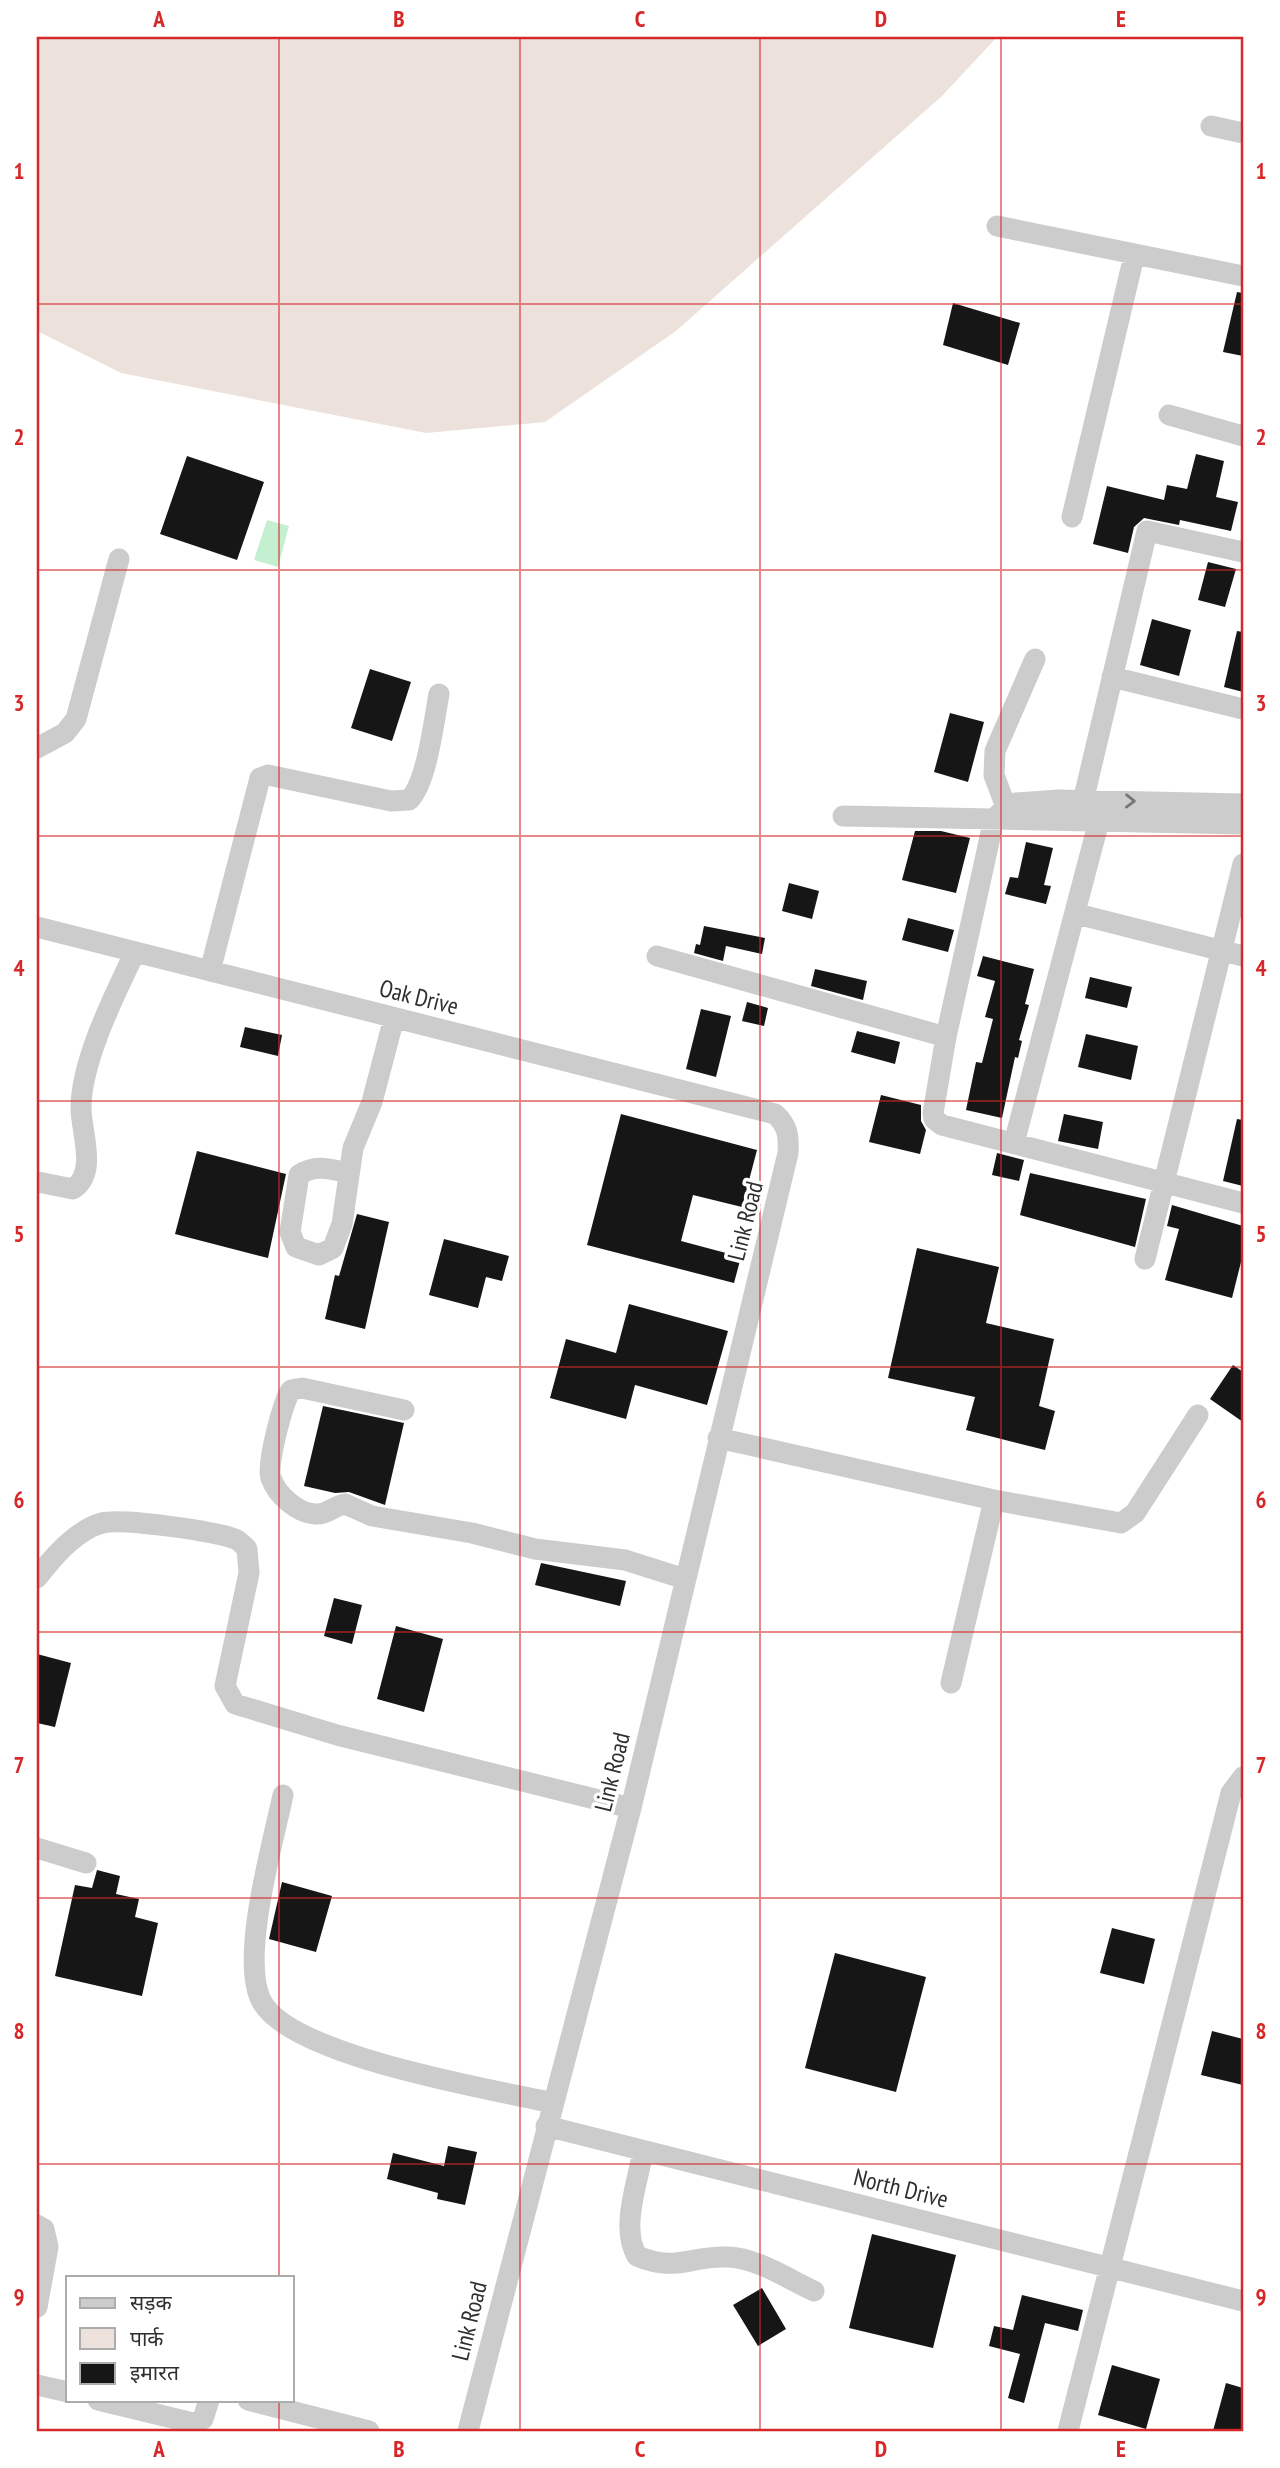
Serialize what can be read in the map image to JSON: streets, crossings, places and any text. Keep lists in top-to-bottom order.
{
  "streets": {
    "street": ["Oak Drive", "Link Road", "North Drive"]
  },
  "crossings": [
    ["Oak Drive", "Link Road"],
    ["Link Road", "North Drive"]
  ],
  "legend": ["सड़क", "पार्क", "इमारत"],
  "grid": {
    "columns": [
      "A",
      "B",
      "C",
      "D",
      "E"
    ],
    "rows": [
      "1",
      "2",
      "3",
      "4",
      "5",
      "6",
      "7",
      "8",
      "9"
    ]
  }
}
